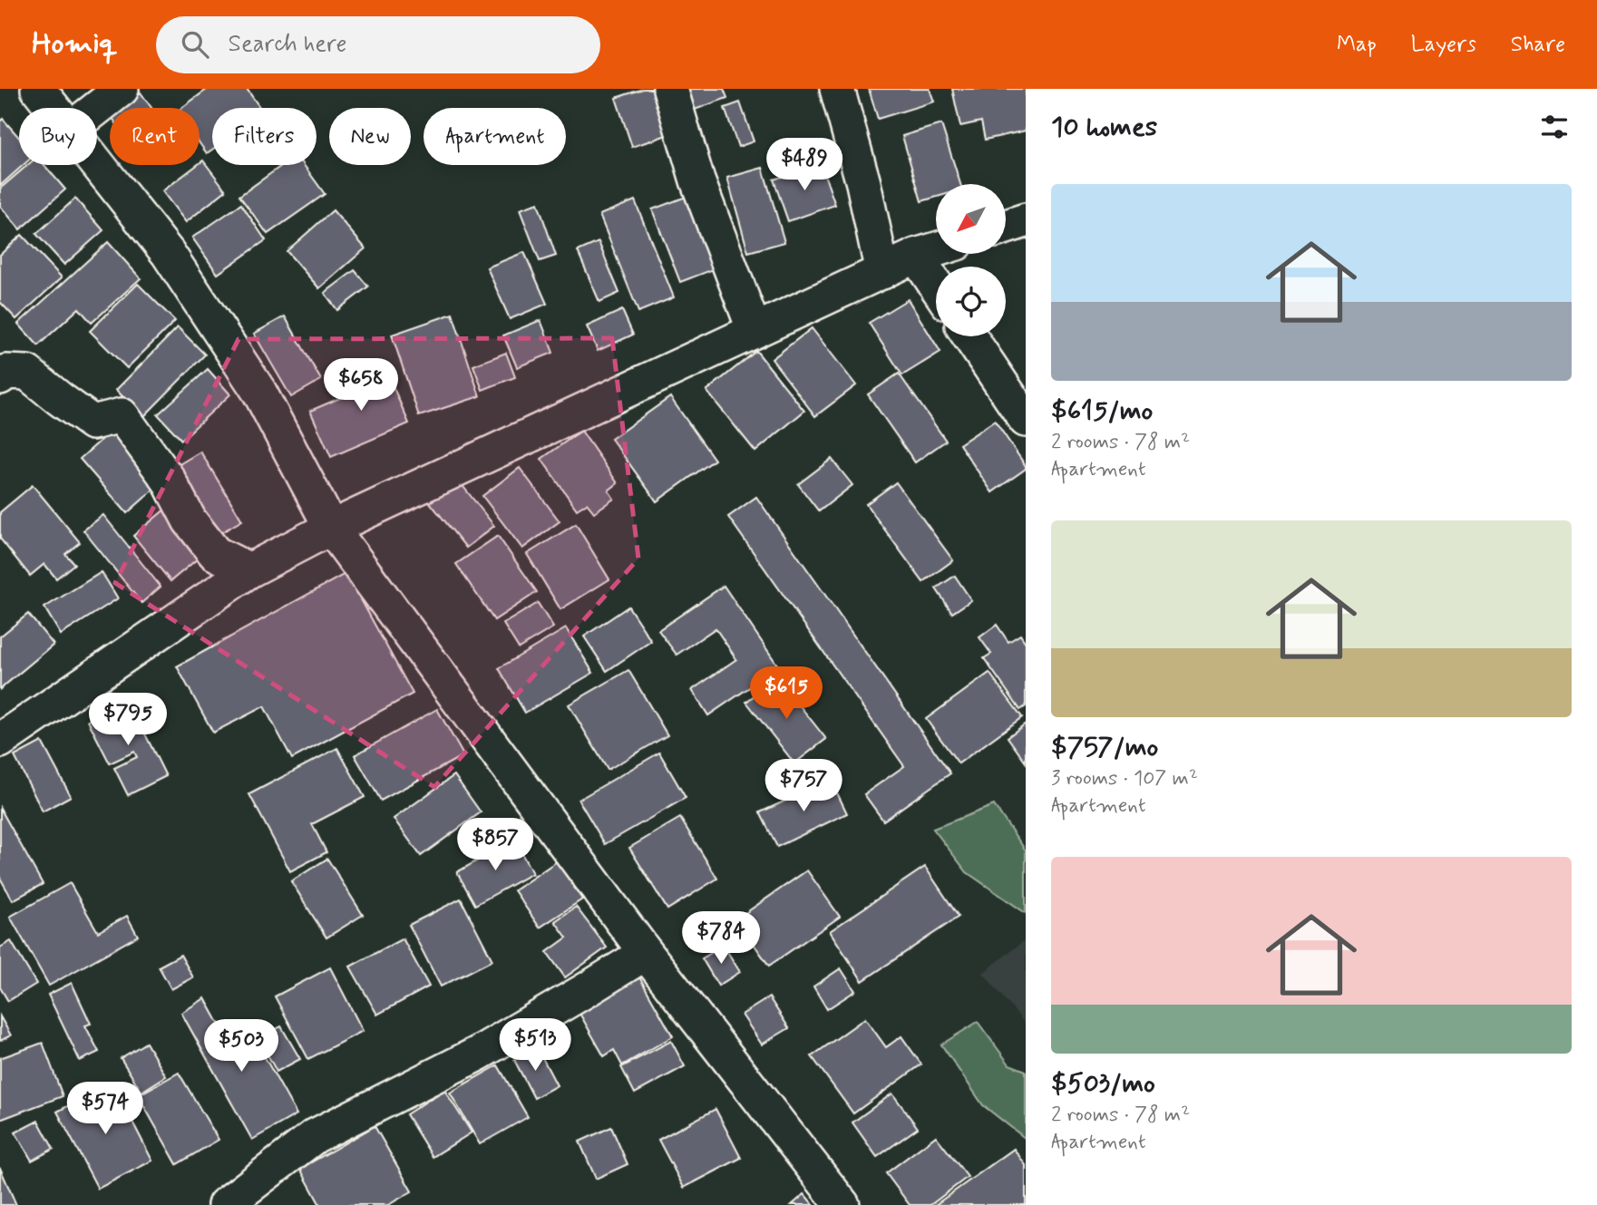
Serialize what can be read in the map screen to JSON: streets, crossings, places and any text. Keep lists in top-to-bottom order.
{
  "north": "bottom left",
  "page": {
    "header": "Homiq",
    "search": "Search here",
    "nav": ["Map", "Layers", "Share"],
    "heading": "10 homes",
    "chip": [
      "Buy",
      "Rent",
      "Filters",
      "New",
      "Apartment"
    ],
    "price": [
      "$489",
      "$658",
      "$615",
      "$795",
      "$757",
      "$857",
      "$784",
      "$513",
      "$503",
      "$574"
    ],
    "list": [
      {
        "name": "$615/mo",
        "note": "2 rooms · 78 m² · Apartment"
      },
      {
        "name": "$757/mo",
        "note": "3 rooms · 107 m² · Apartment"
      },
      {
        "name": "$503/mo",
        "note": "2 rooms · 78 m² · Apartment"
      }
    ]
  }
}
